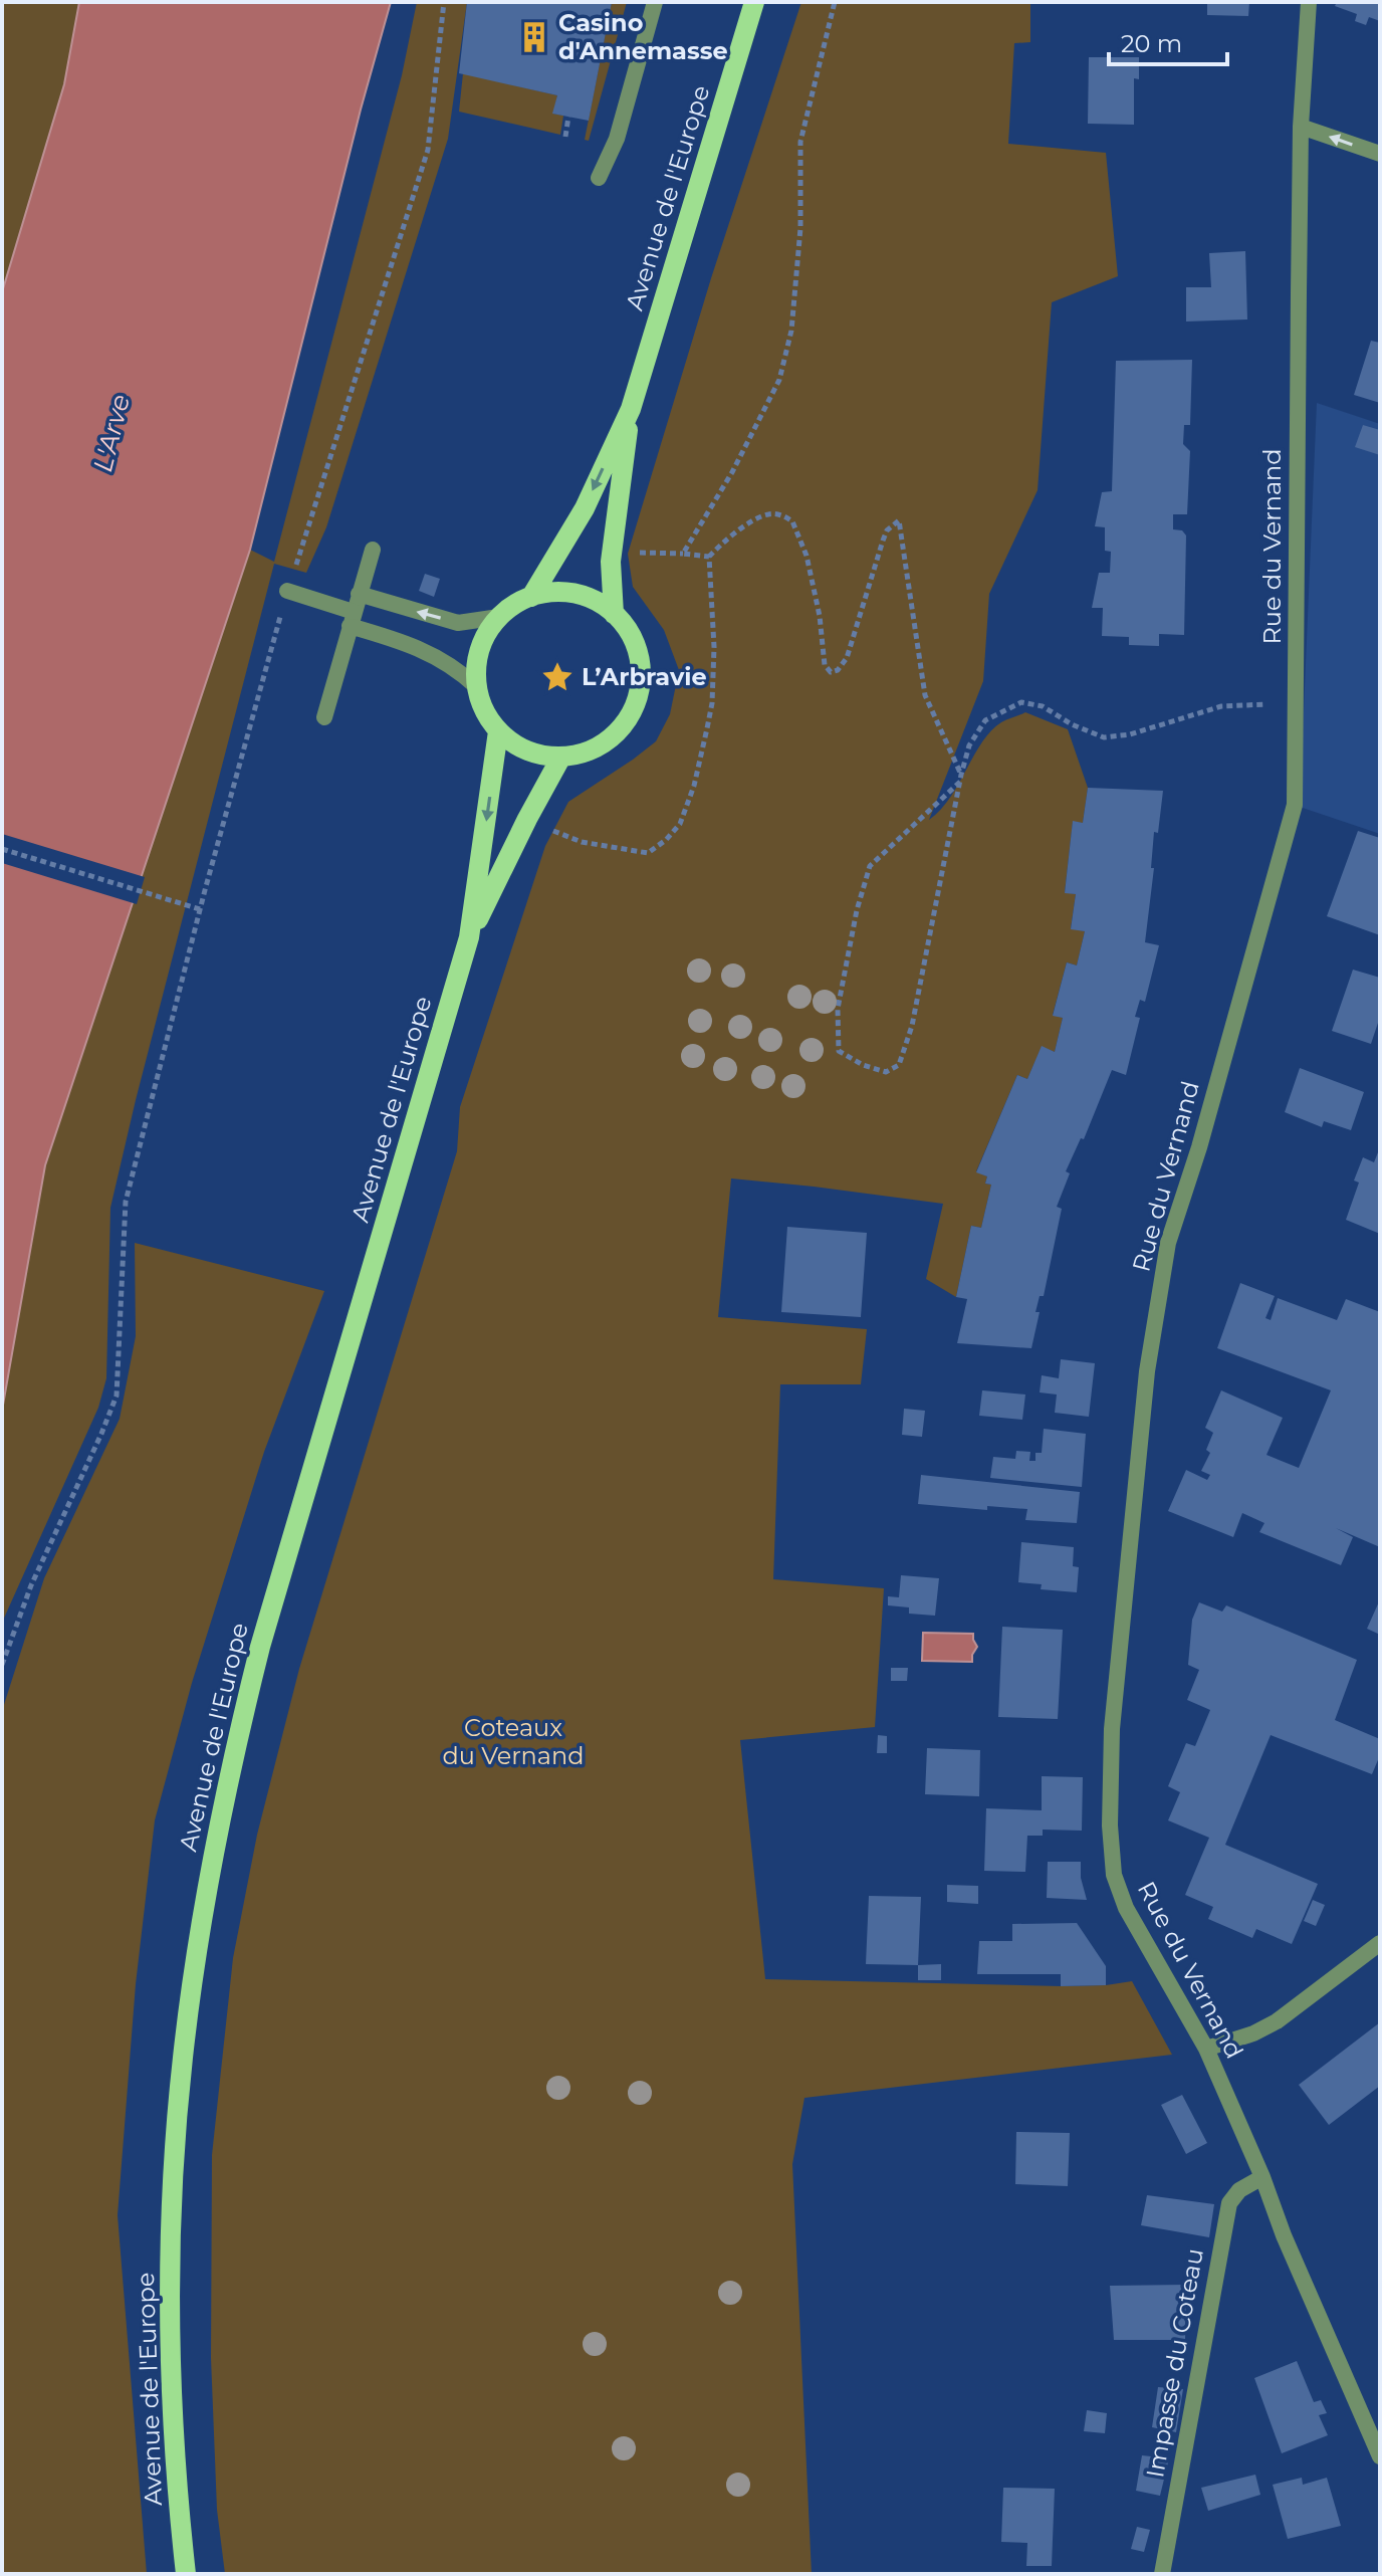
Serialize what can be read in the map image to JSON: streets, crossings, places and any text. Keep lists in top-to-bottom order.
{
  "streets": {
    "main road": ["Avenue de l'Europe"],
    "street": ["Rue du Vernand", "Impasse du Coteau"]
  },
  "crossings": [
    ["Rue du Vernand", "Impasse du Coteau"]
  ],
  "water": ["L'Arve"],
  "parks": ["Coteaux du Vernand"],
  "places": {
    "building": ["Casino d'Annemasse"],
    "place": ["L’Arbravie"]
  },
  "scale_bar": "20 m"
}
